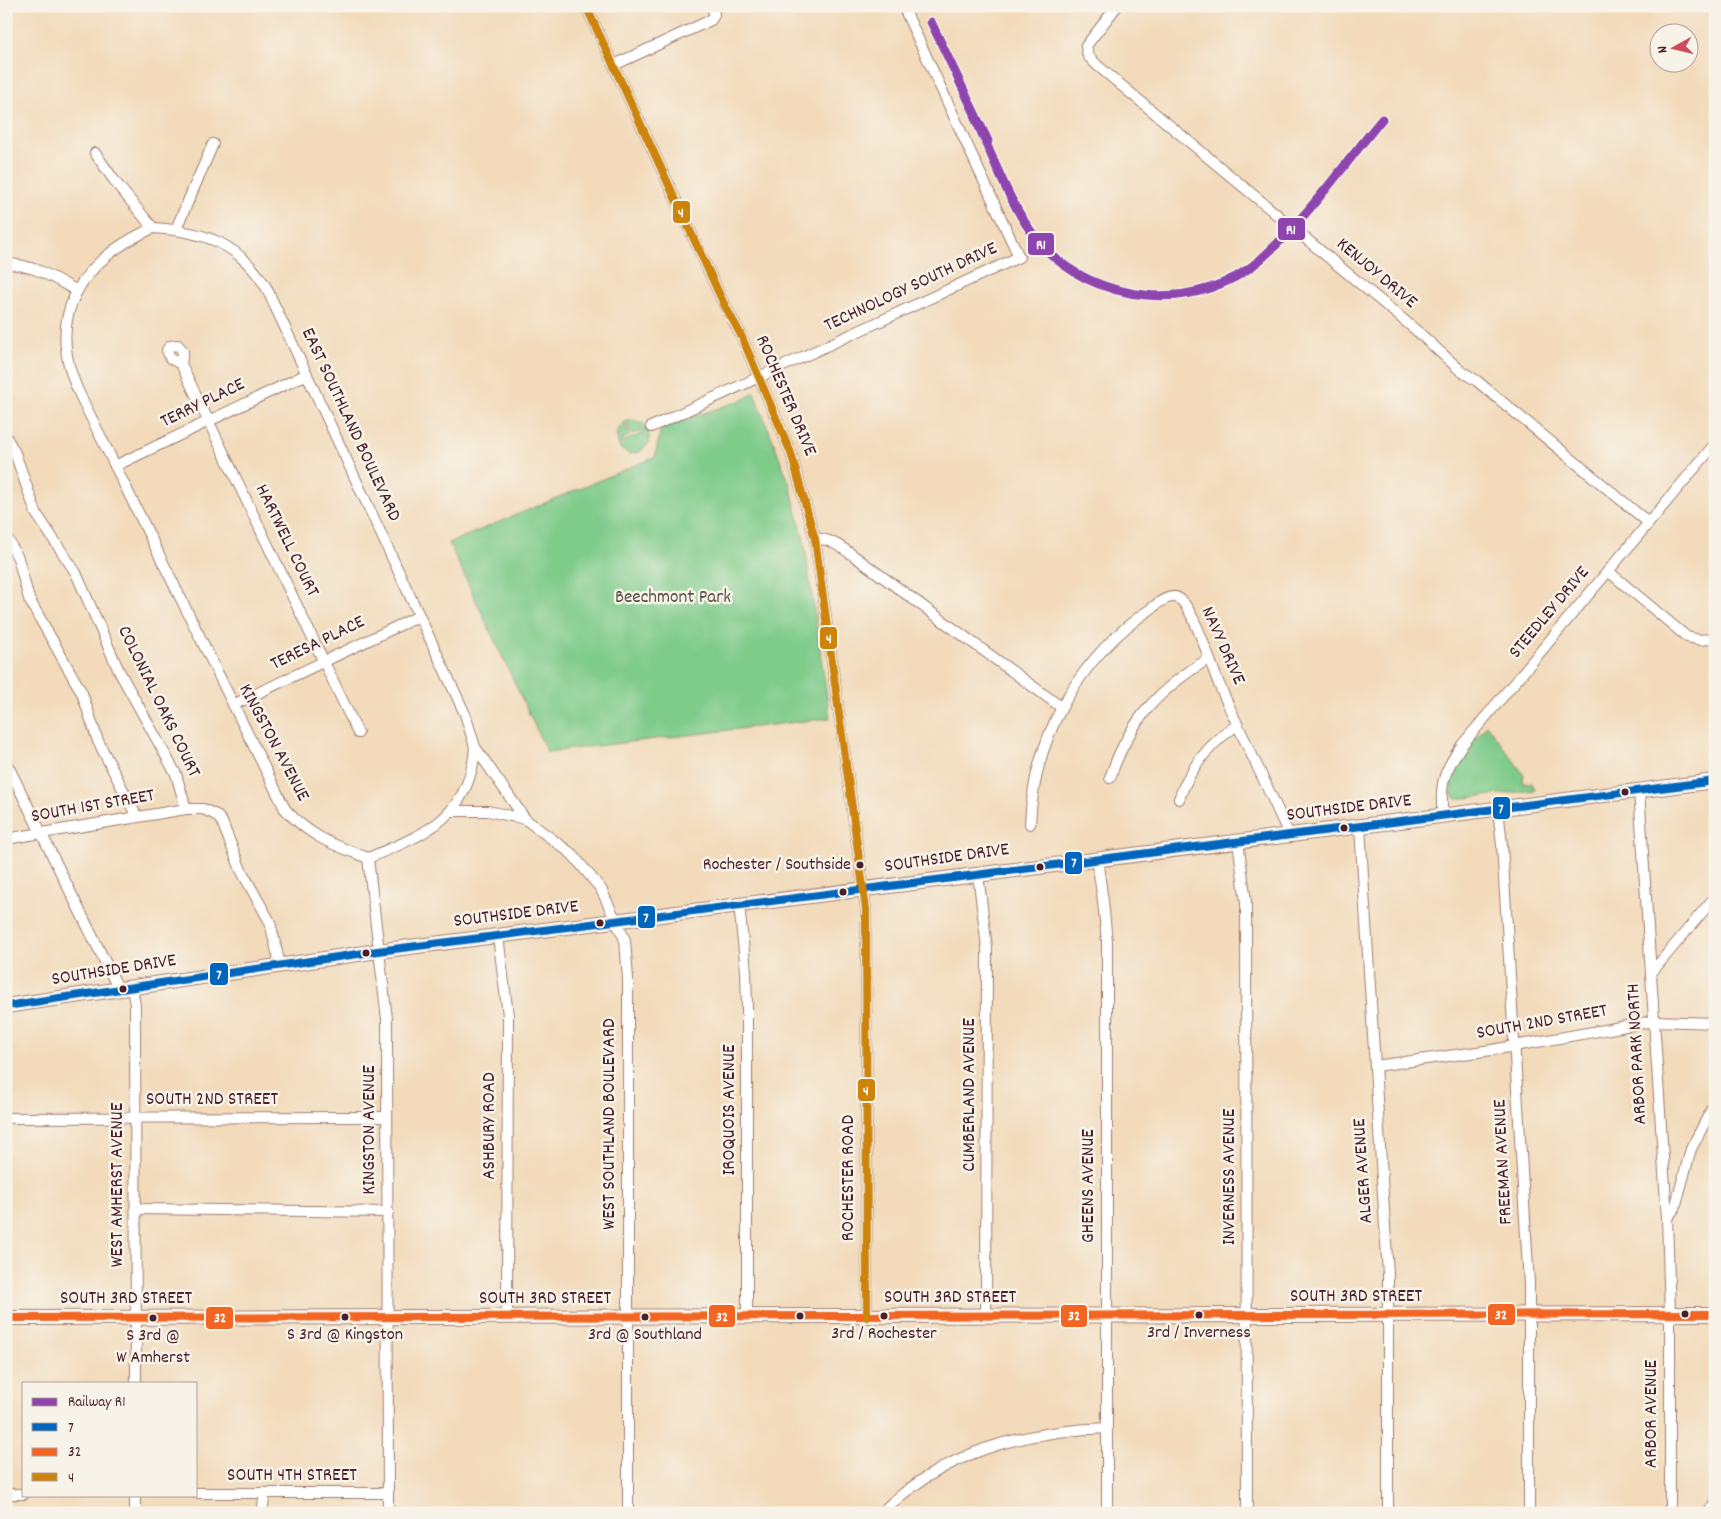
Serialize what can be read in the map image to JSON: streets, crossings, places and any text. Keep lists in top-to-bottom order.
{
  "streets": {
    "main road": ["SOUTHSIDE DRIVE", "SOUTH 3RD STREET"],
    "street": [
      "KENJOY DRIVE",
      "TECHNOLOGY SOUTH DRIVE",
      "ROCHESTER DRIVE",
      "TERRY PLACE",
      "EAST SOUTHLAND BOULEVARD",
      "HARTWELL COURT",
      "STEEDLEY DRIVE",
      "TERESA PLACE",
      "NAVY DRIVE",
      "COLONIAL OAKS COURT",
      "KINGSTON AVENUE",
      "SOUTH 1ST STREET",
      "SOUTH 2ND STREET",
      "ARBOR PARK NORTH",
      "CUMBERLAND AVENUE",
      "IROQUOIS AVENUE",
      "WEST SOUTHLAND BOULEVARD",
      "ASHBURY ROAD",
      "FREEMAN AVENUE",
      "ALGER AVENUE",
      "INVERNESS AVENUE",
      "ROCHESTER ROAD",
      "WEST AMHERST AVENUE",
      "GHEENS AVENUE",
      "ARBOR AVENUE",
      "SOUTH 4TH STREET"
    ]
  },
  "crossings": [
    ["KENJOY DRIVE", "STEEDLEY DRIVE"],
    ["TECHNOLOGY SOUTH DRIVE", "ROCHESTER DRIVE"],
    ["ROCHESTER DRIVE", "SOUTHSIDE DRIVE"],
    ["ROCHESTER DRIVE", "ROCHESTER ROAD"],
    ["TERRY PLACE", "EAST SOUTHLAND BOULEVARD"],
    ["TERRY PLACE", "HARTWELL COURT"],
    ["TERRY PLACE", "KINGSTON AVENUE"],
    ["EAST SOUTHLAND BOULEVARD", "TERESA PLACE"],
    ["EAST SOUTHLAND BOULEVARD", "KINGSTON AVENUE"],
    ["EAST SOUTHLAND BOULEVARD", "WEST SOUTHLAND BOULEVARD"],
    ["HARTWELL COURT", "TERESA PLACE"],
    ["STEEDLEY DRIVE", "SOUTHSIDE DRIVE"],
    ["TERESA PLACE", "KINGSTON AVENUE"],
    ["NAVY DRIVE", "SOUTHSIDE DRIVE"],
    ["COLONIAL OAKS COURT", "SOUTH 1ST STREET"],
    ["COLONIAL OAKS COURT", "SOUTHSIDE DRIVE"],
    ["KINGSTON AVENUE", "SOUTHSIDE DRIVE"],
    ["KINGSTON AVENUE", "SOUTH 2ND STREET"],
    ["KINGSTON AVENUE", "SOUTH 3RD STREET"],
    ["KINGSTON AVENUE", "SOUTH 4TH STREET"],
    ["SOUTH 1ST STREET", "WEST AMHERST AVENUE"],
    ["SOUTHSIDE DRIVE", "ARBOR PARK NORTH"],
    ["SOUTHSIDE DRIVE", "CUMBERLAND AVENUE"],
    ["SOUTHSIDE DRIVE", "IROQUOIS AVENUE"],
    ["SOUTHSIDE DRIVE", "WEST SOUTHLAND BOULEVARD"],
    ["SOUTHSIDE DRIVE", "ASHBURY ROAD"],
    ["SOUTHSIDE DRIVE", "FREEMAN AVENUE"],
    ["SOUTHSIDE DRIVE", "ALGER AVENUE"],
    ["SOUTHSIDE DRIVE", "INVERNESS AVENUE"],
    ["SOUTHSIDE DRIVE", "ROCHESTER ROAD"],
    ["SOUTHSIDE DRIVE", "WEST AMHERST AVENUE"],
    ["SOUTHSIDE DRIVE", "GHEENS AVENUE"],
    ["SOUTH 2ND STREET", "ARBOR PARK NORTH"],
    ["SOUTH 2ND STREET", "FREEMAN AVENUE"],
    ["SOUTH 2ND STREET", "ALGER AVENUE"],
    ["SOUTH 2ND STREET", "WEST AMHERST AVENUE"],
    ["ARBOR PARK NORTH", "SOUTH 3RD STREET"],
    ["ARBOR PARK NORTH", "ARBOR AVENUE"],
    ["CUMBERLAND AVENUE", "SOUTH 3RD STREET"],
    ["IROQUOIS AVENUE", "SOUTH 3RD STREET"],
    ["WEST SOUTHLAND BOULEVARD", "SOUTH 3RD STREET"],
    ["ASHBURY ROAD", "SOUTH 3RD STREET"],
    ["FREEMAN AVENUE", "SOUTH 3RD STREET"],
    ["ALGER AVENUE", "SOUTH 3RD STREET"],
    ["INVERNESS AVENUE", "SOUTH 3RD STREET"],
    ["ROCHESTER ROAD", "SOUTH 3RD STREET"],
    ["WEST AMHERST AVENUE", "SOUTH 3RD STREET"],
    ["GHEENS AVENUE", "SOUTH 3RD STREET"],
    ["SOUTH 3RD STREET", "ARBOR AVENUE"]
  ],
  "parks": ["Beechmont Park"],
  "places": [
    "Rochester / Southside",
    "3rd / Inverness",
    "3rd / Rochester",
    "S 3rd @ Kingston",
    "3rd @ Southland",
    "S 3rd @ W Amherst"
  ],
  "lines": [
    "transit line 4",
    "rail line R1",
    "transit line 7",
    "transit line 32"
  ],
  "legend": [
    "Railway R1",
    "7",
    "32",
    "4"
  ],
  "north": "left"
}
